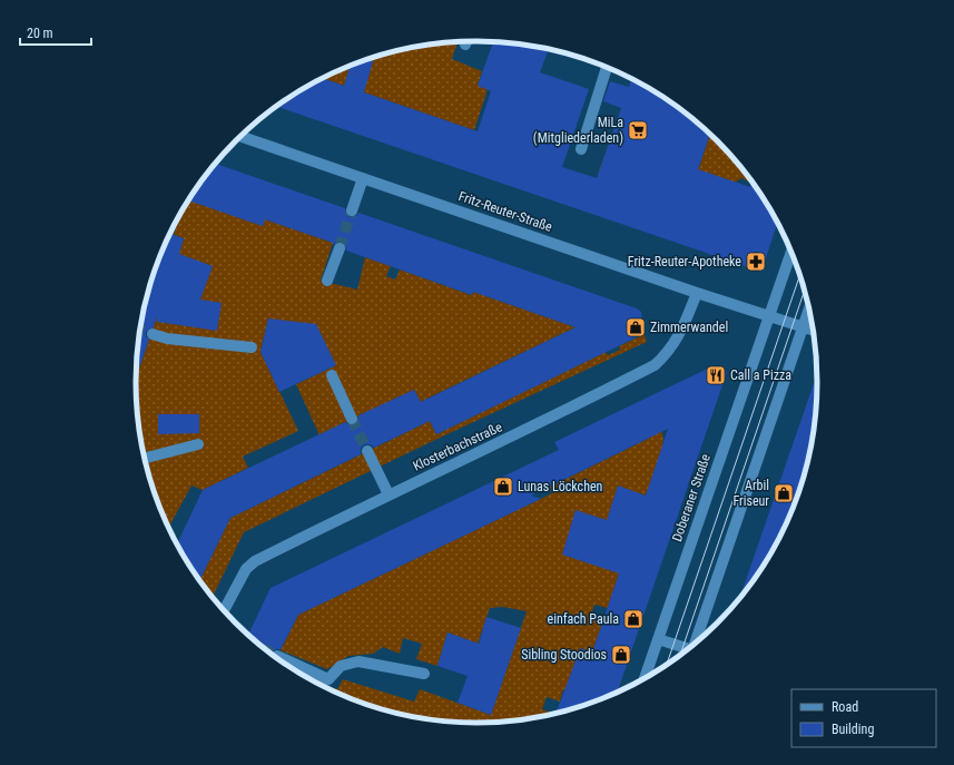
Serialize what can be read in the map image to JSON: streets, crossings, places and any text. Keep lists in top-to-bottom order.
{
  "streets": {
    "street": ["Fritz-Reuter-Straße", "Klosterbachstraße", "Doberaner Straße"]
  },
  "crossings": [
    ["Fritz-Reuter-Straße", "Klosterbachstraße"],
    ["Fritz-Reuter-Straße", "Doberaner Straße"]
  ],
  "places": {
    "supermarket": ["MiLa (Mitgliederladen)"],
    "pharmacy": ["Fritz-Reuter-Apotheke"],
    "shop": [
      "Zimmerwandel",
      "Lunas Löckchen",
      "Arbil Friseur",
      "einfach Paula",
      "Sibling Stoodios"
    ],
    "restaurant": ["Call a Pizza"]
  },
  "legend": ["Road", "Building"],
  "scale_bar": "20 m"
}
